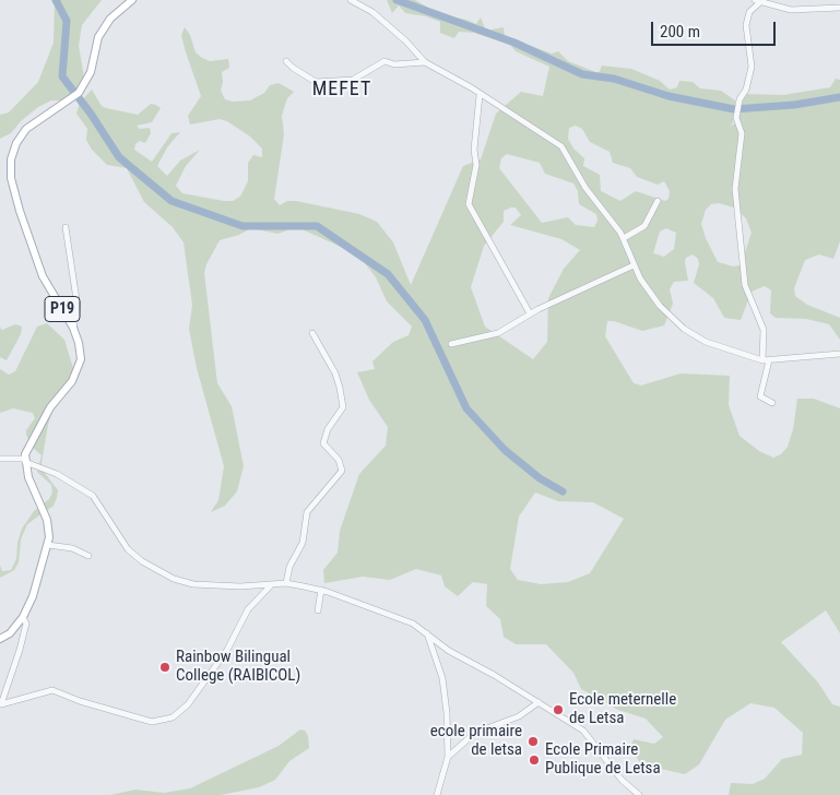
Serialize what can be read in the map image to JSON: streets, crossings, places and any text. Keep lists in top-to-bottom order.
{
  "streets": {
    "main road": ["P19"]
  },
  "districts": ["MEFET"],
  "places": [
    "Rainbow Bilingual College (RAIBICOL)",
    "Ecole meternelle de Letsa",
    "ecole primaire de letsa",
    "Ecole Primaire Publique de Letsa"
  ],
  "scale_bar": "200 m"
}
